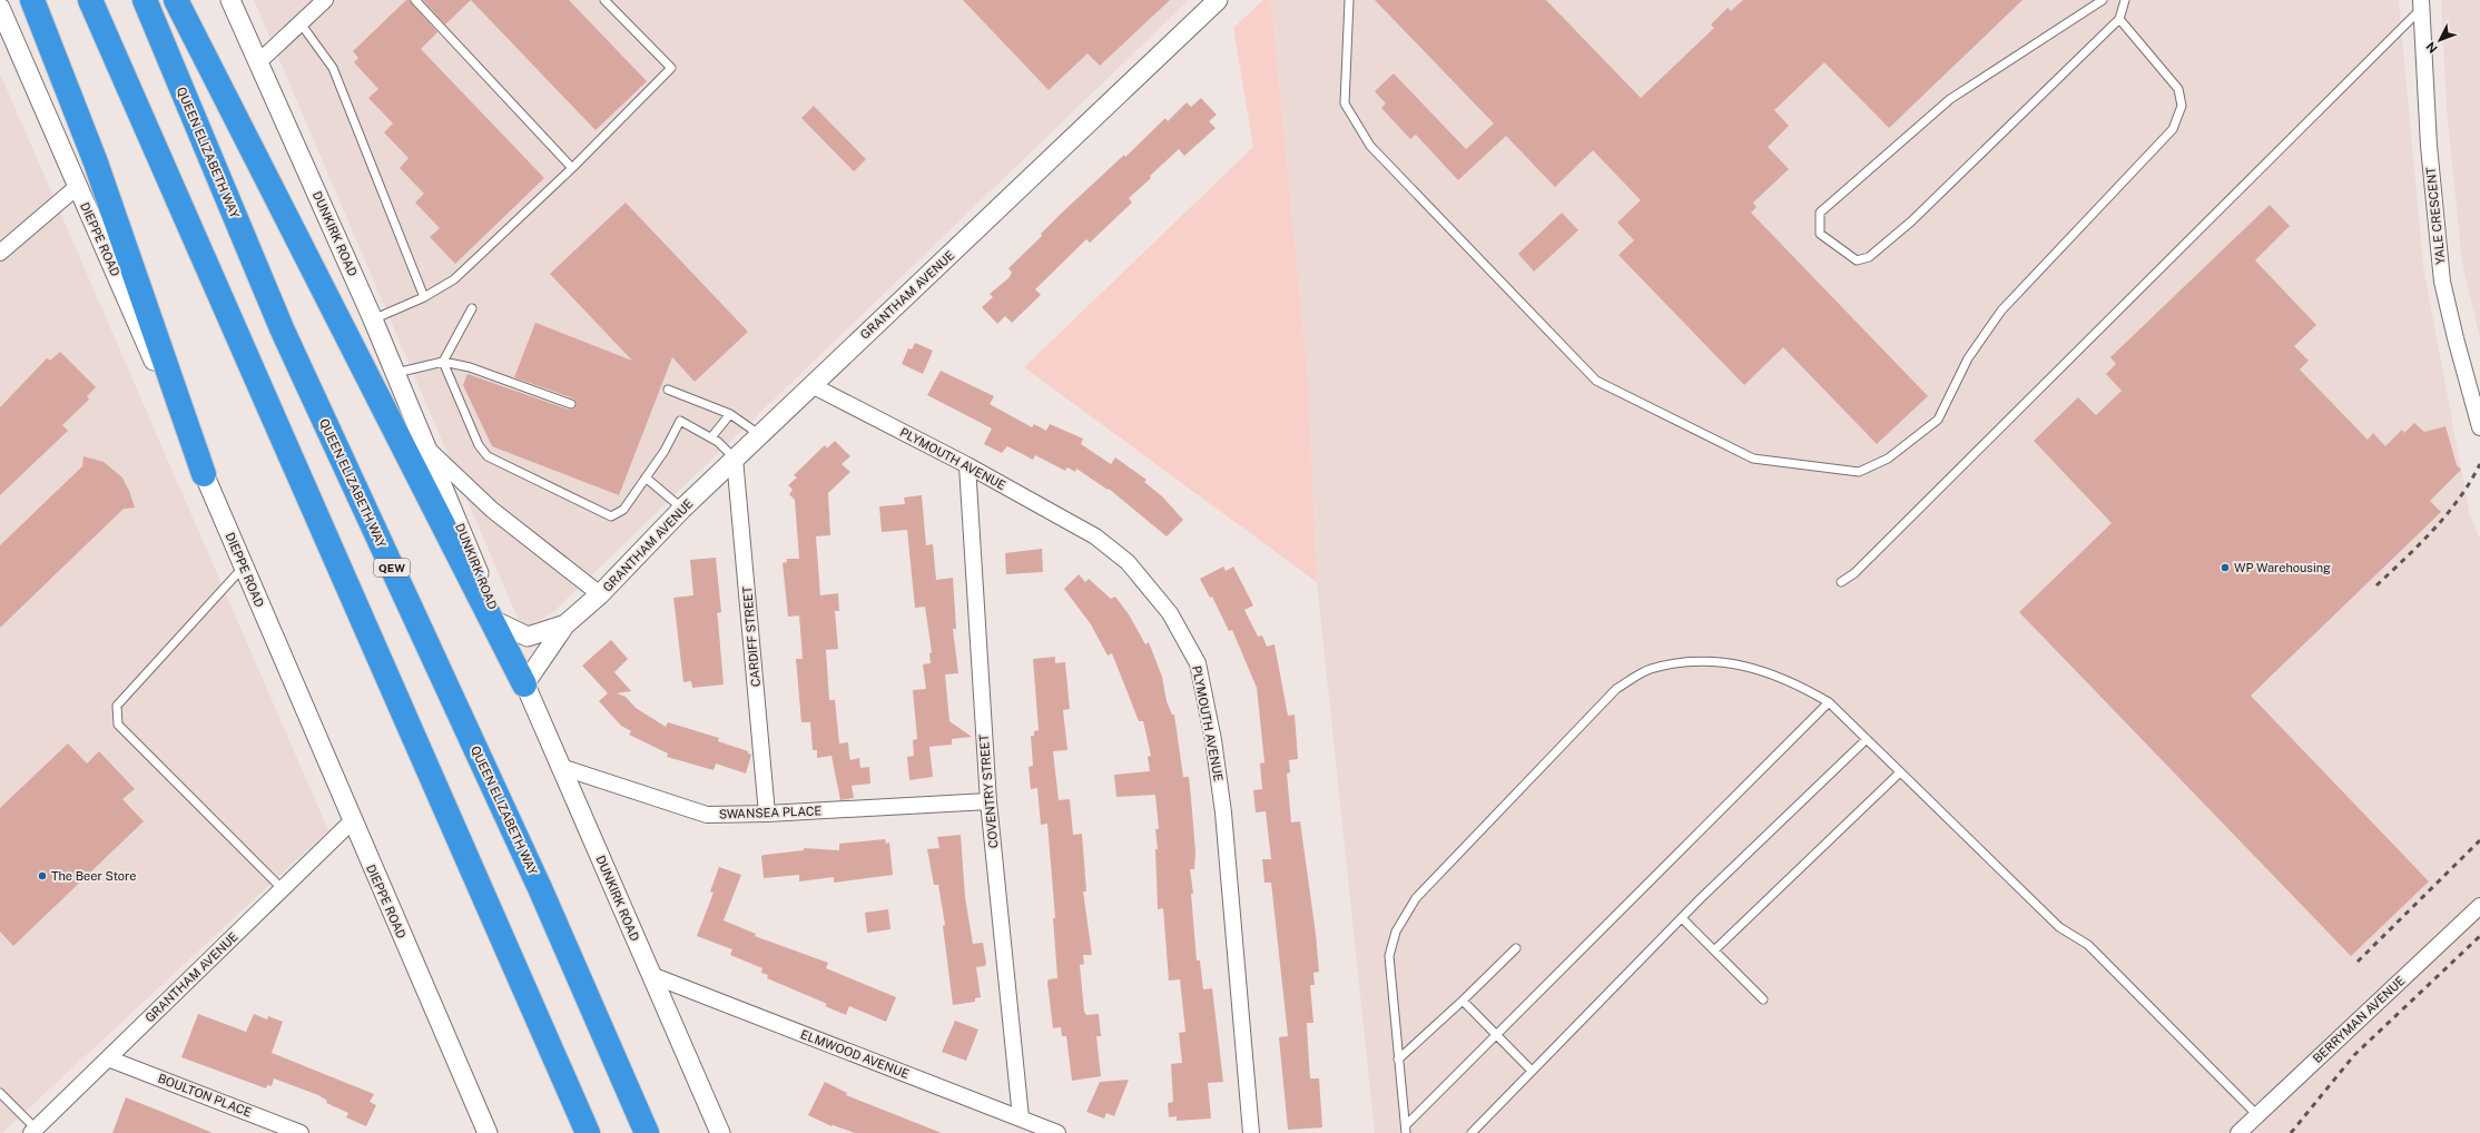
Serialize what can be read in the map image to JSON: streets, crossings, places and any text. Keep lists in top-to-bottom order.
{
  "streets": {
    "highway": ["QUEEN ELIZABETH WAY", "QEW"],
    "street": [
      "YALE CRESCENT",
      "DUNKIRK ROAD",
      "DIEPPE ROAD",
      "GRANTHAM AVENUE",
      "PLYMOUTH AVENUE",
      "CARDIFF STREET",
      "COVENTRY STREET",
      "SWANSEA PLACE",
      "BERRYMAN AVENUE",
      "ELMWOOD AVENUE",
      "BOULTON PLACE"
    ]
  },
  "crossings": [
    ["DUNKIRK ROAD", "GRANTHAM AVENUE"],
    ["DUNKIRK ROAD", "SWANSEA PLACE"],
    ["DUNKIRK ROAD", "ELMWOOD AVENUE"],
    ["DIEPPE ROAD", "GRANTHAM AVENUE"],
    ["GRANTHAM AVENUE", "PLYMOUTH AVENUE"],
    ["GRANTHAM AVENUE", "CARDIFF STREET"],
    ["GRANTHAM AVENUE", "BOULTON PLACE"],
    ["PLYMOUTH AVENUE", "COVENTRY STREET"],
    ["CARDIFF STREET", "SWANSEA PLACE"],
    ["COVENTRY STREET", "SWANSEA PLACE"],
    ["COVENTRY STREET", "ELMWOOD AVENUE"]
  ],
  "places": ["WP Warehousing", "The Beer Store"],
  "north": "bottom left"
}
